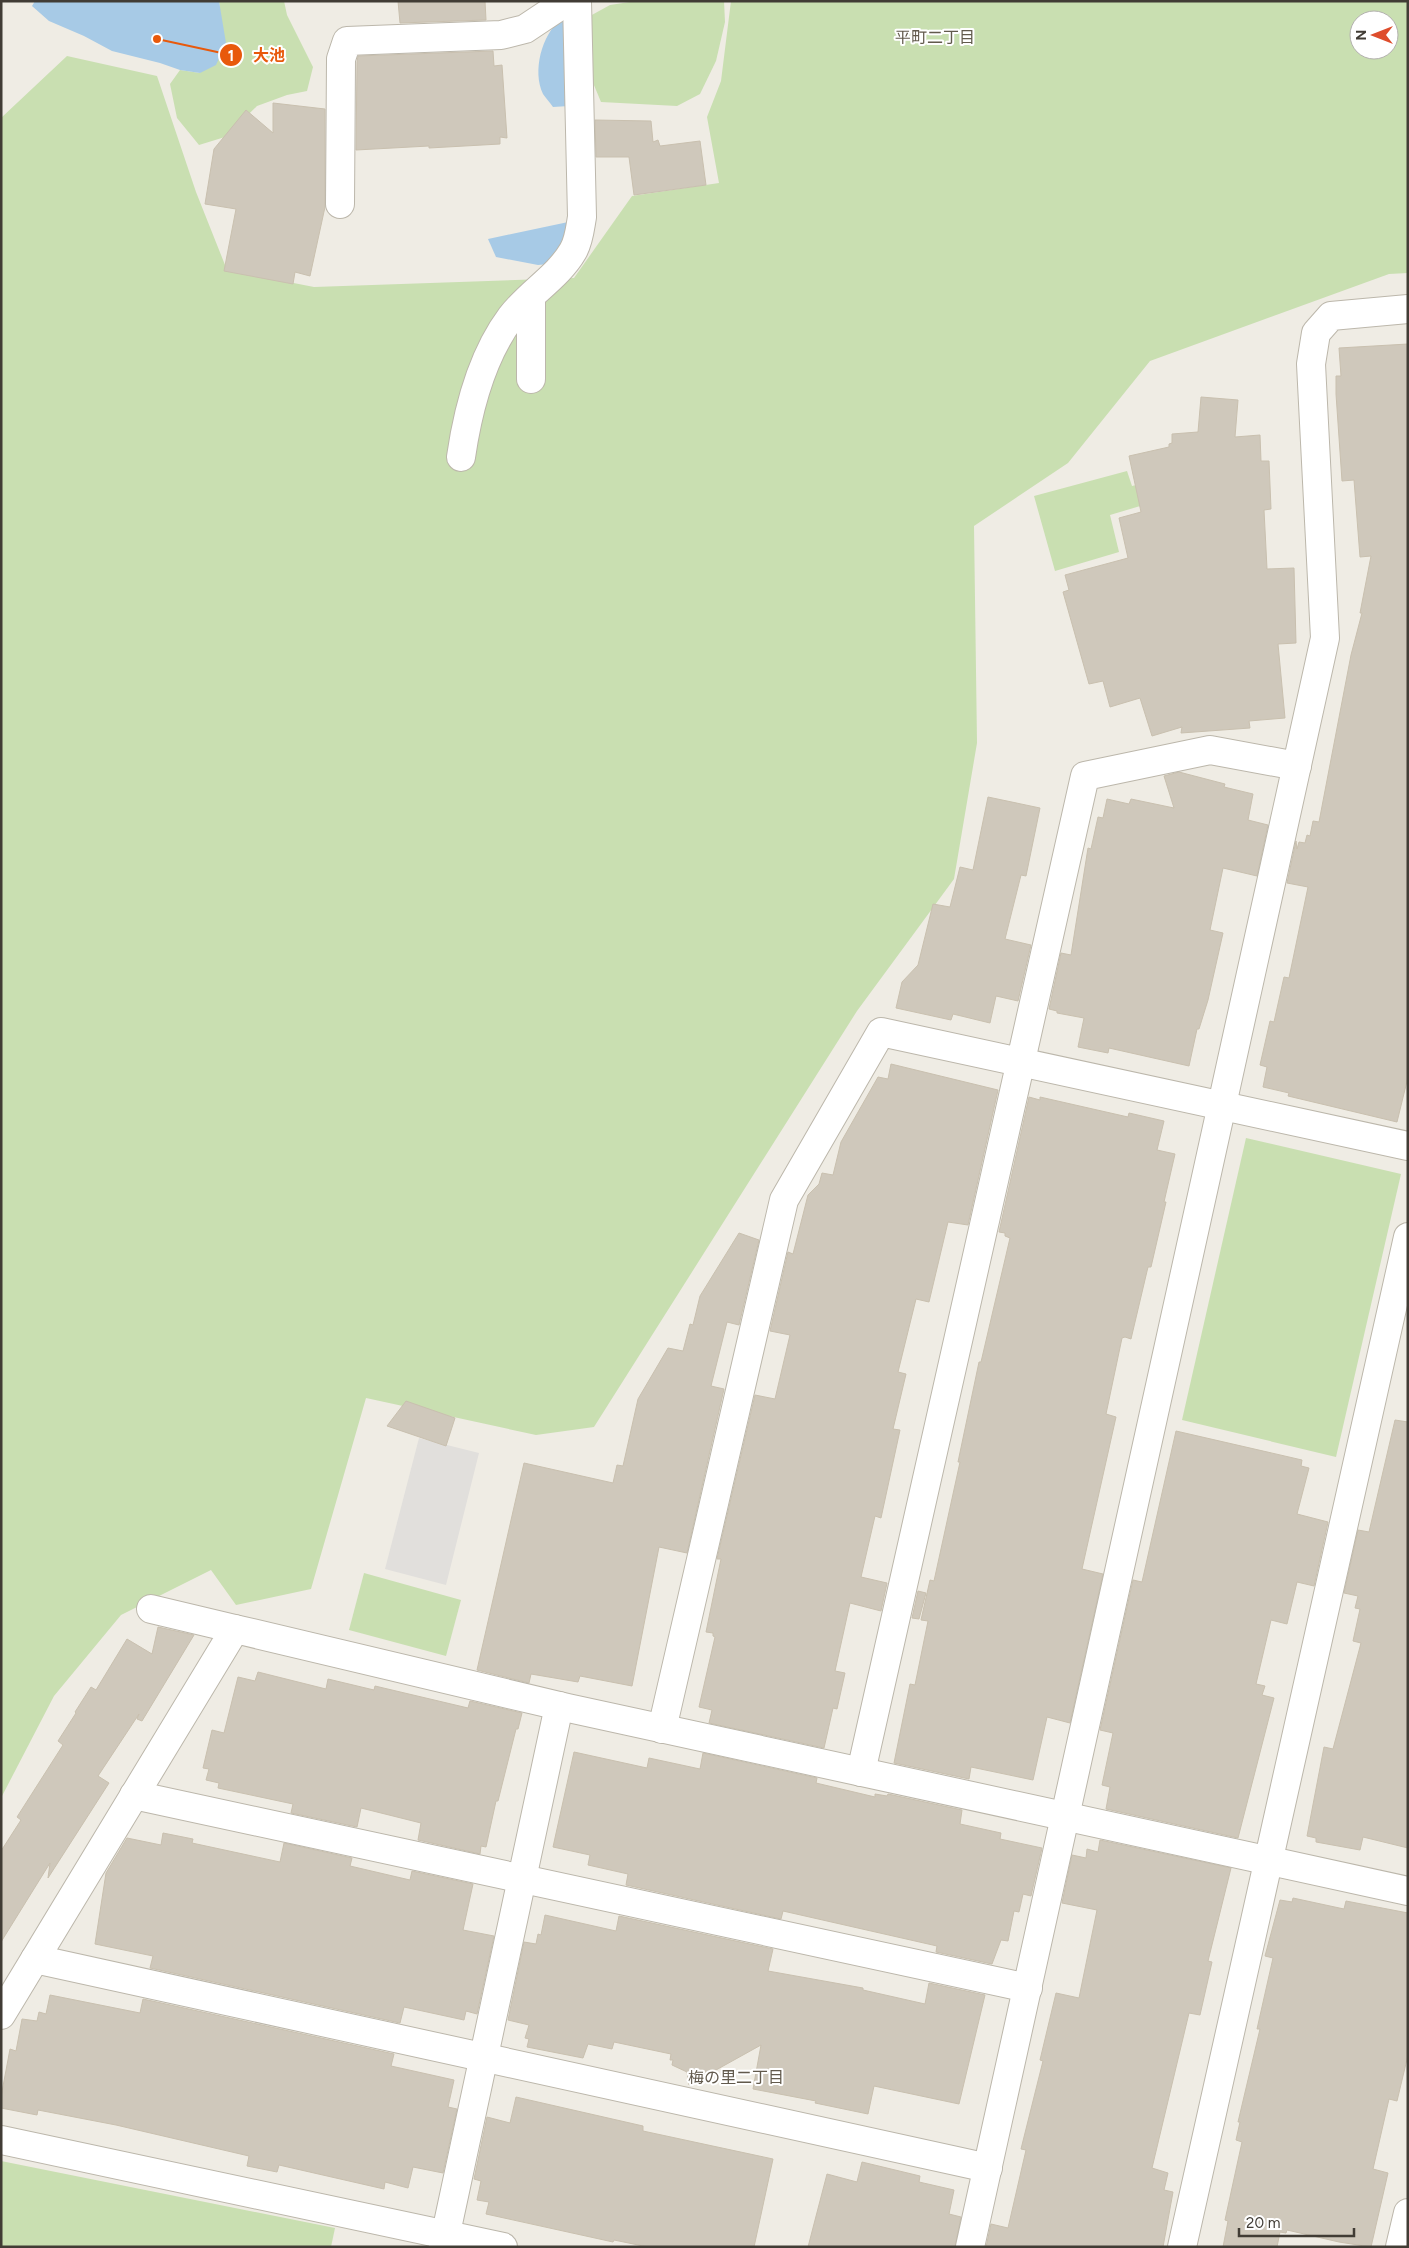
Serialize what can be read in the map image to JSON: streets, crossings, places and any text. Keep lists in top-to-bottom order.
{
  "districts": ["平町二丁目", "梅の里二丁目"],
  "places": ["大池"],
  "scale_bar": "20 m",
  "north": "left"
}
